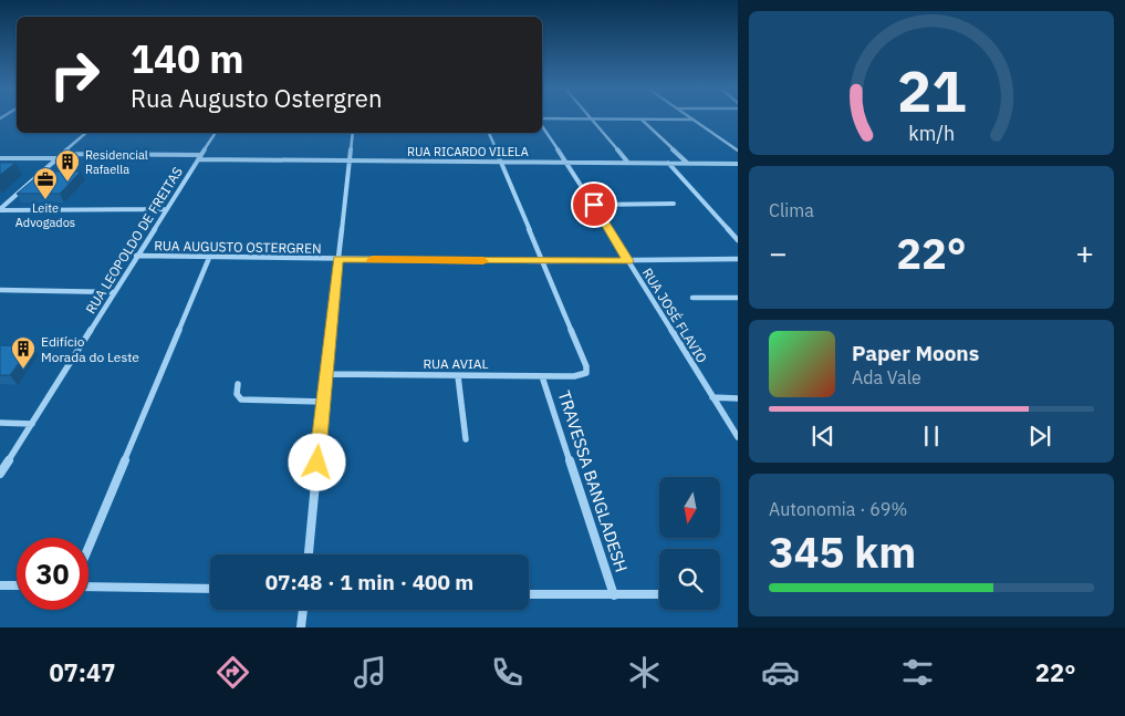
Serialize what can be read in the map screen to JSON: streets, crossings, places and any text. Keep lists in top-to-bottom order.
{
  "streets": {
    "street": [
      "RUA RICARDO VILELA",
      "RUA LEOPOLDO DE FREITAS",
      "RUA AUGUSTO OSTERGREN",
      "RUA JOSÉ FLAVIO",
      "RUA AVIAL",
      "TRAVESSA BANGLADESH"
    ]
  },
  "crossings": [
    ["RUA RICARDO VILELA", "RUA LEOPOLDO DE FREITAS"],
    ["RUA RICARDO VILELA", "RUA JOSÉ FLAVIO"],
    ["RUA LEOPOLDO DE FREITAS", "RUA AUGUSTO OSTERGREN"],
    ["RUA AUGUSTO OSTERGREN", "RUA JOSÉ FLAVIO"],
    ["RUA AUGUSTO OSTERGREN", "RUA AVIAL"],
    ["RUA AVIAL", "TRAVESSA BANGLADESH"]
  ],
  "places": {
    "building": ["Residencial Rafaella", "Edifício Morada do Leste"],
    "office": ["Leite Advogados"]
  },
  "north": "bottom",
  "page": {
    "turn": ["140 m", "Rua Augusto Ostergren"],
    "tile": [
      "Clima",
      ["Autonomia · 69%", "345 km"]
    ],
    "heat": ["−", "22°", "+"],
    "song": ["Paper Moons", "Ada Vale"],
    "limit": "30",
    "trip": "07:48 · 1 min · 400 m",
    "tabs": ["07:47", "22°"],
    "gauge": ["21", "km/h"]
  }
}
